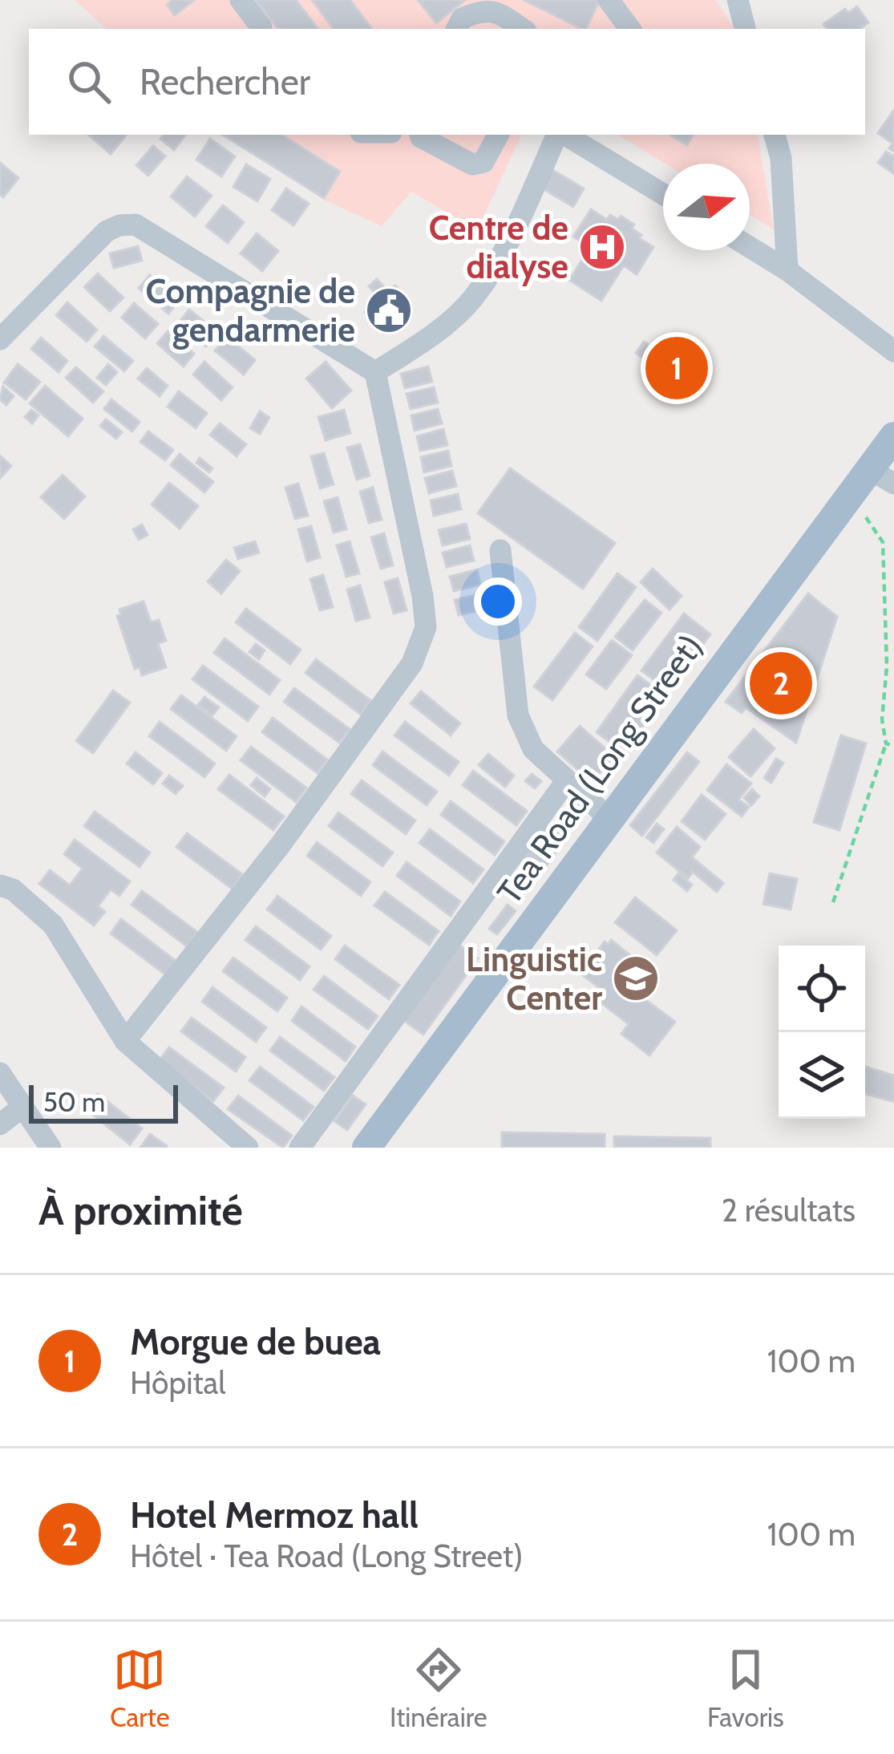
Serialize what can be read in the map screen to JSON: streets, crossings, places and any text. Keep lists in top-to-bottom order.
{
  "streets": {
    "main road": ["Tea Road (Long Street)"]
  },
  "places": {
    "hospital": ["Centre de dialyse"],
    "public building": ["Compagnie de gendarmerie"],
    "school or university": ["Linguistic Center"]
  },
  "scale_bar": "50 m",
  "north": "right",
  "page": {
    "search": "Rechercher",
    "pins": ["1", "2"],
    "scale": "50 m",
    "heading": ["À proximité", "2 résultats"],
    "list": [
      {
        "mark": "1",
        "name": "Morgue de buea",
        "note": "Hôpital",
        "value": "100 m"
      },
      {
        "mark": "2",
        "name": "Hotel Mermoz hall",
        "note": "Hôtel · Tea Road (Long Street)",
        "value": "100 m"
      }
    ],
    "nav": ["Carte", "Itinéraire", "Favoris"]
  }
}
